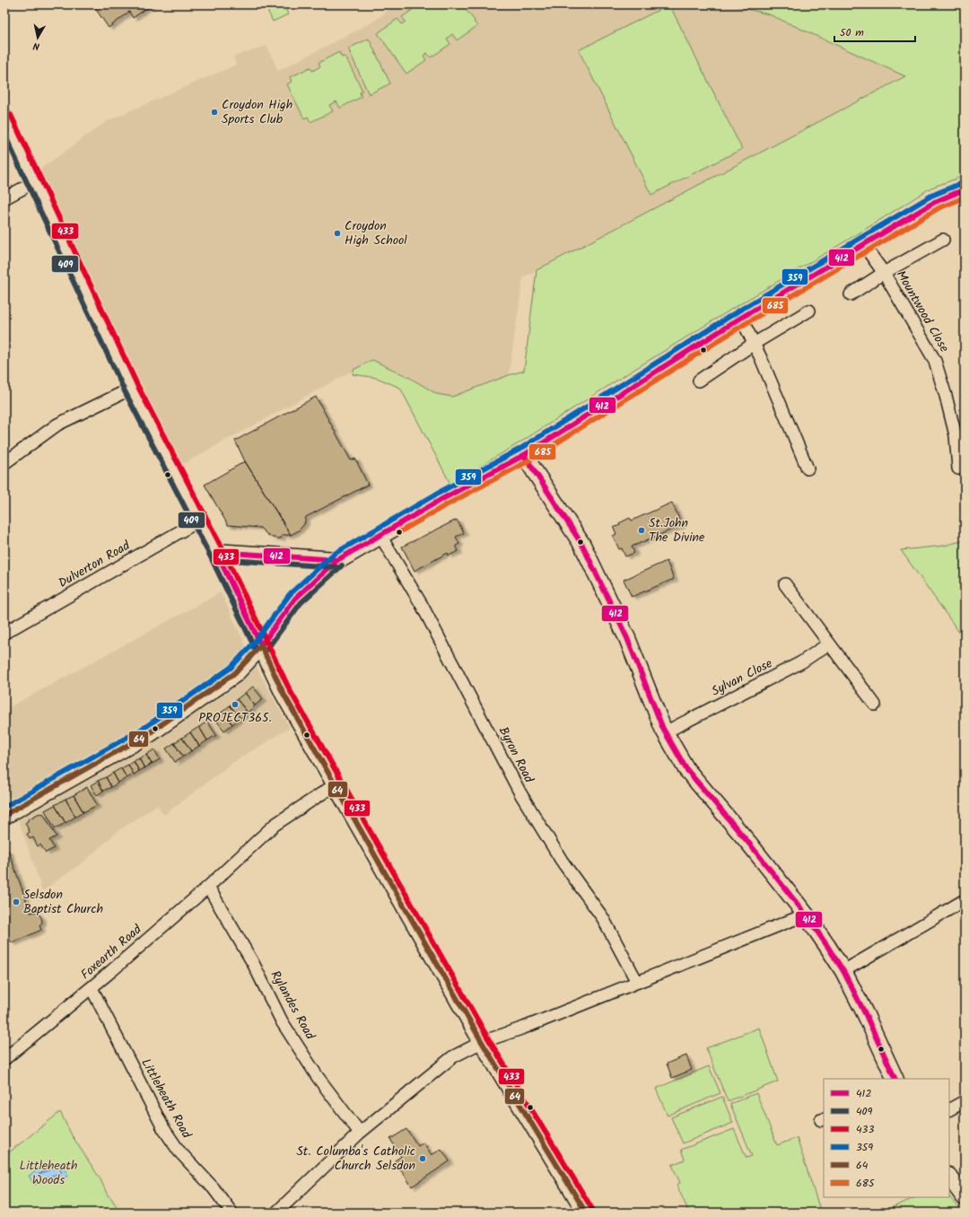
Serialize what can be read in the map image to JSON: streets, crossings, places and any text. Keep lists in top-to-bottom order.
{
  "streets": {
    "street": [
      "Mountwood Close",
      "Dulverton Road",
      "Sylvan Close",
      "Byron Road",
      "Foxearth Road",
      "Rylandes Road",
      "Littleheath Road"
    ]
  },
  "crossings": [
    ["Foxearth Road", "Rylandes Road"],
    ["Foxearth Road", "Littleheath Road"]
  ],
  "parks": ["Littleheath Woods"],
  "places": [
    "Croydon High Sports Club",
    "Croydon High School",
    "St.John The Divine",
    "PROJECT365.",
    "Selsdon Baptist Church",
    "St. Columba's Catholic Church Selsdon"
  ],
  "lines": [
    "transit line 433",
    "transit line 409",
    "transit line 359",
    "transit line 412",
    "transit line 685",
    "transit line 64"
  ],
  "legend": [
    "412",
    "409",
    "433",
    "359",
    "64",
    "685"
  ],
  "scale_bar": "50 m",
  "north": "bottom"
}
